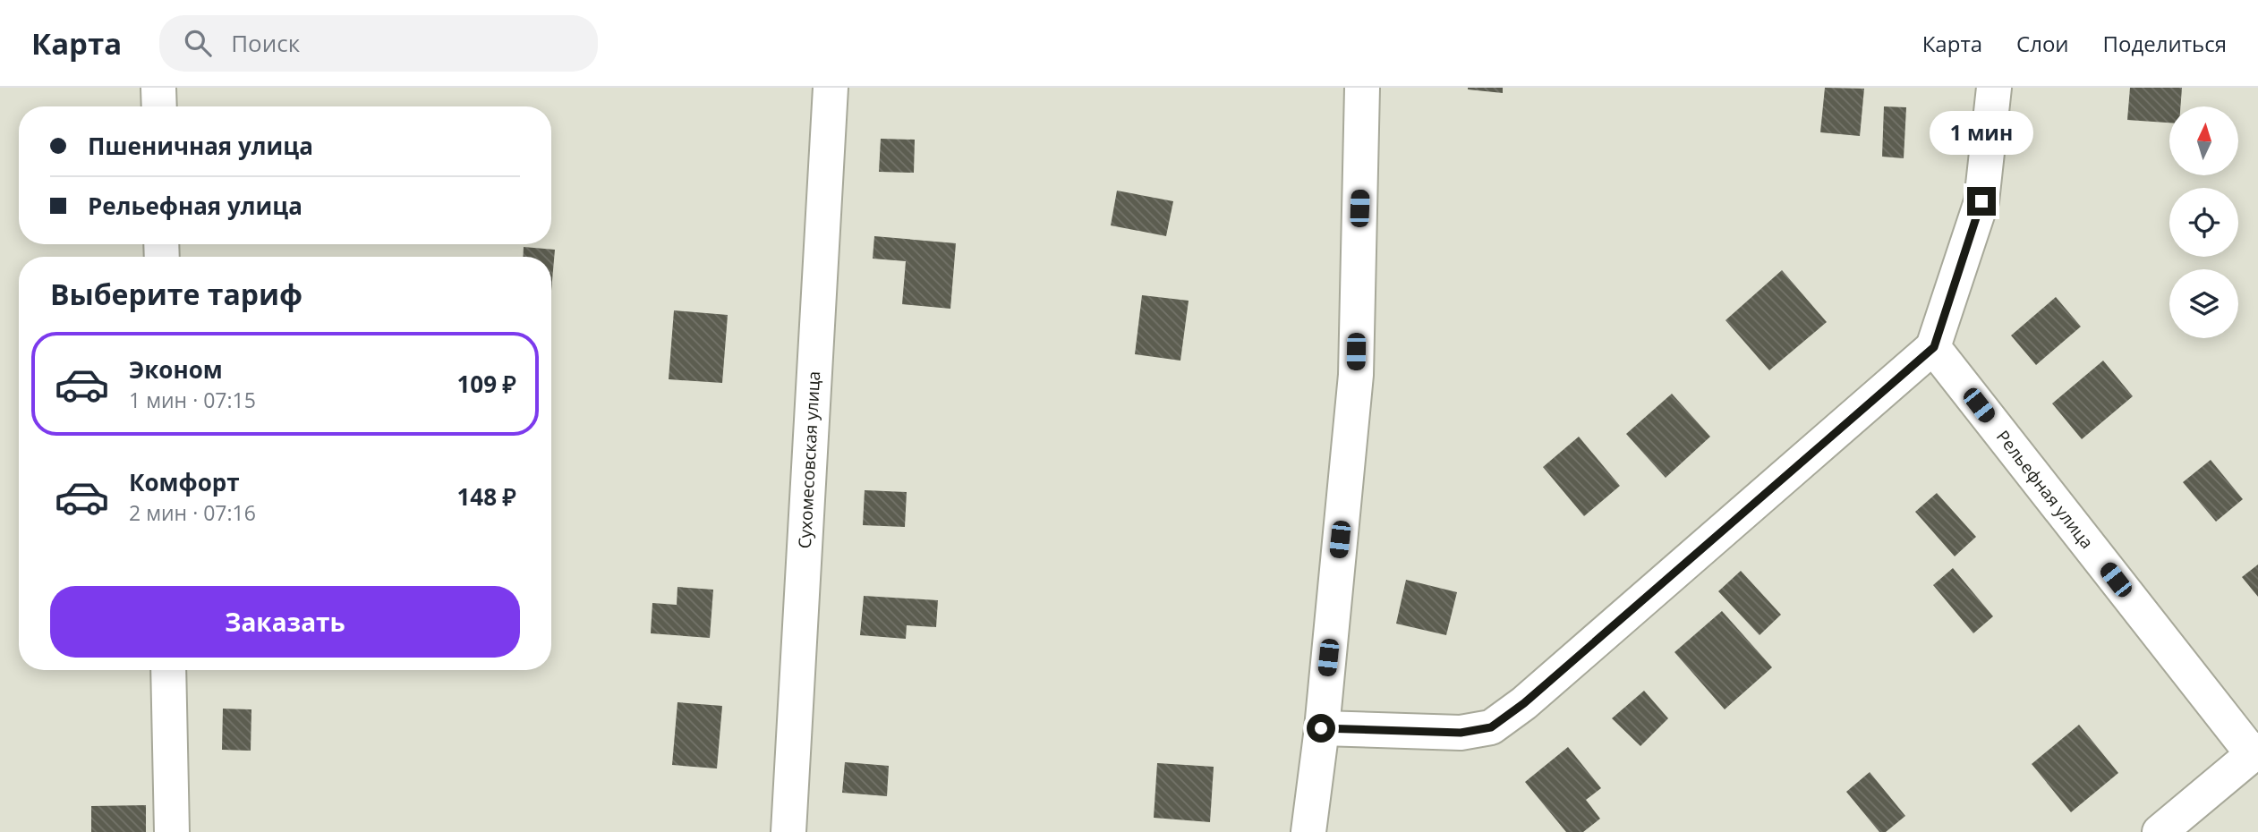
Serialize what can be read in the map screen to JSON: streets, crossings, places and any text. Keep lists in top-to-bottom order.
{
  "streets": {
    "street": ["Сухомесовская улица", "Рельефная улица"]
  },
  "north": "top",
  "page": {
    "header": "Карта",
    "search": "Поиск",
    "nav": ["Карта", "Слои", "Поделиться"],
    "banner": ["Пшеничная улица", "Рельефная улица"],
    "bubble": "1 мин",
    "heading": "Выберите тариф",
    "list": [
      {
        "name": "Эконом",
        "note": "1 мин · 07:15",
        "value": "109 ₽"
      },
      {
        "name": "Комфорт",
        "note": "2 мин · 07:16",
        "value": "148 ₽"
      }
    ],
    "buttons": "Заказать"
  }
}
